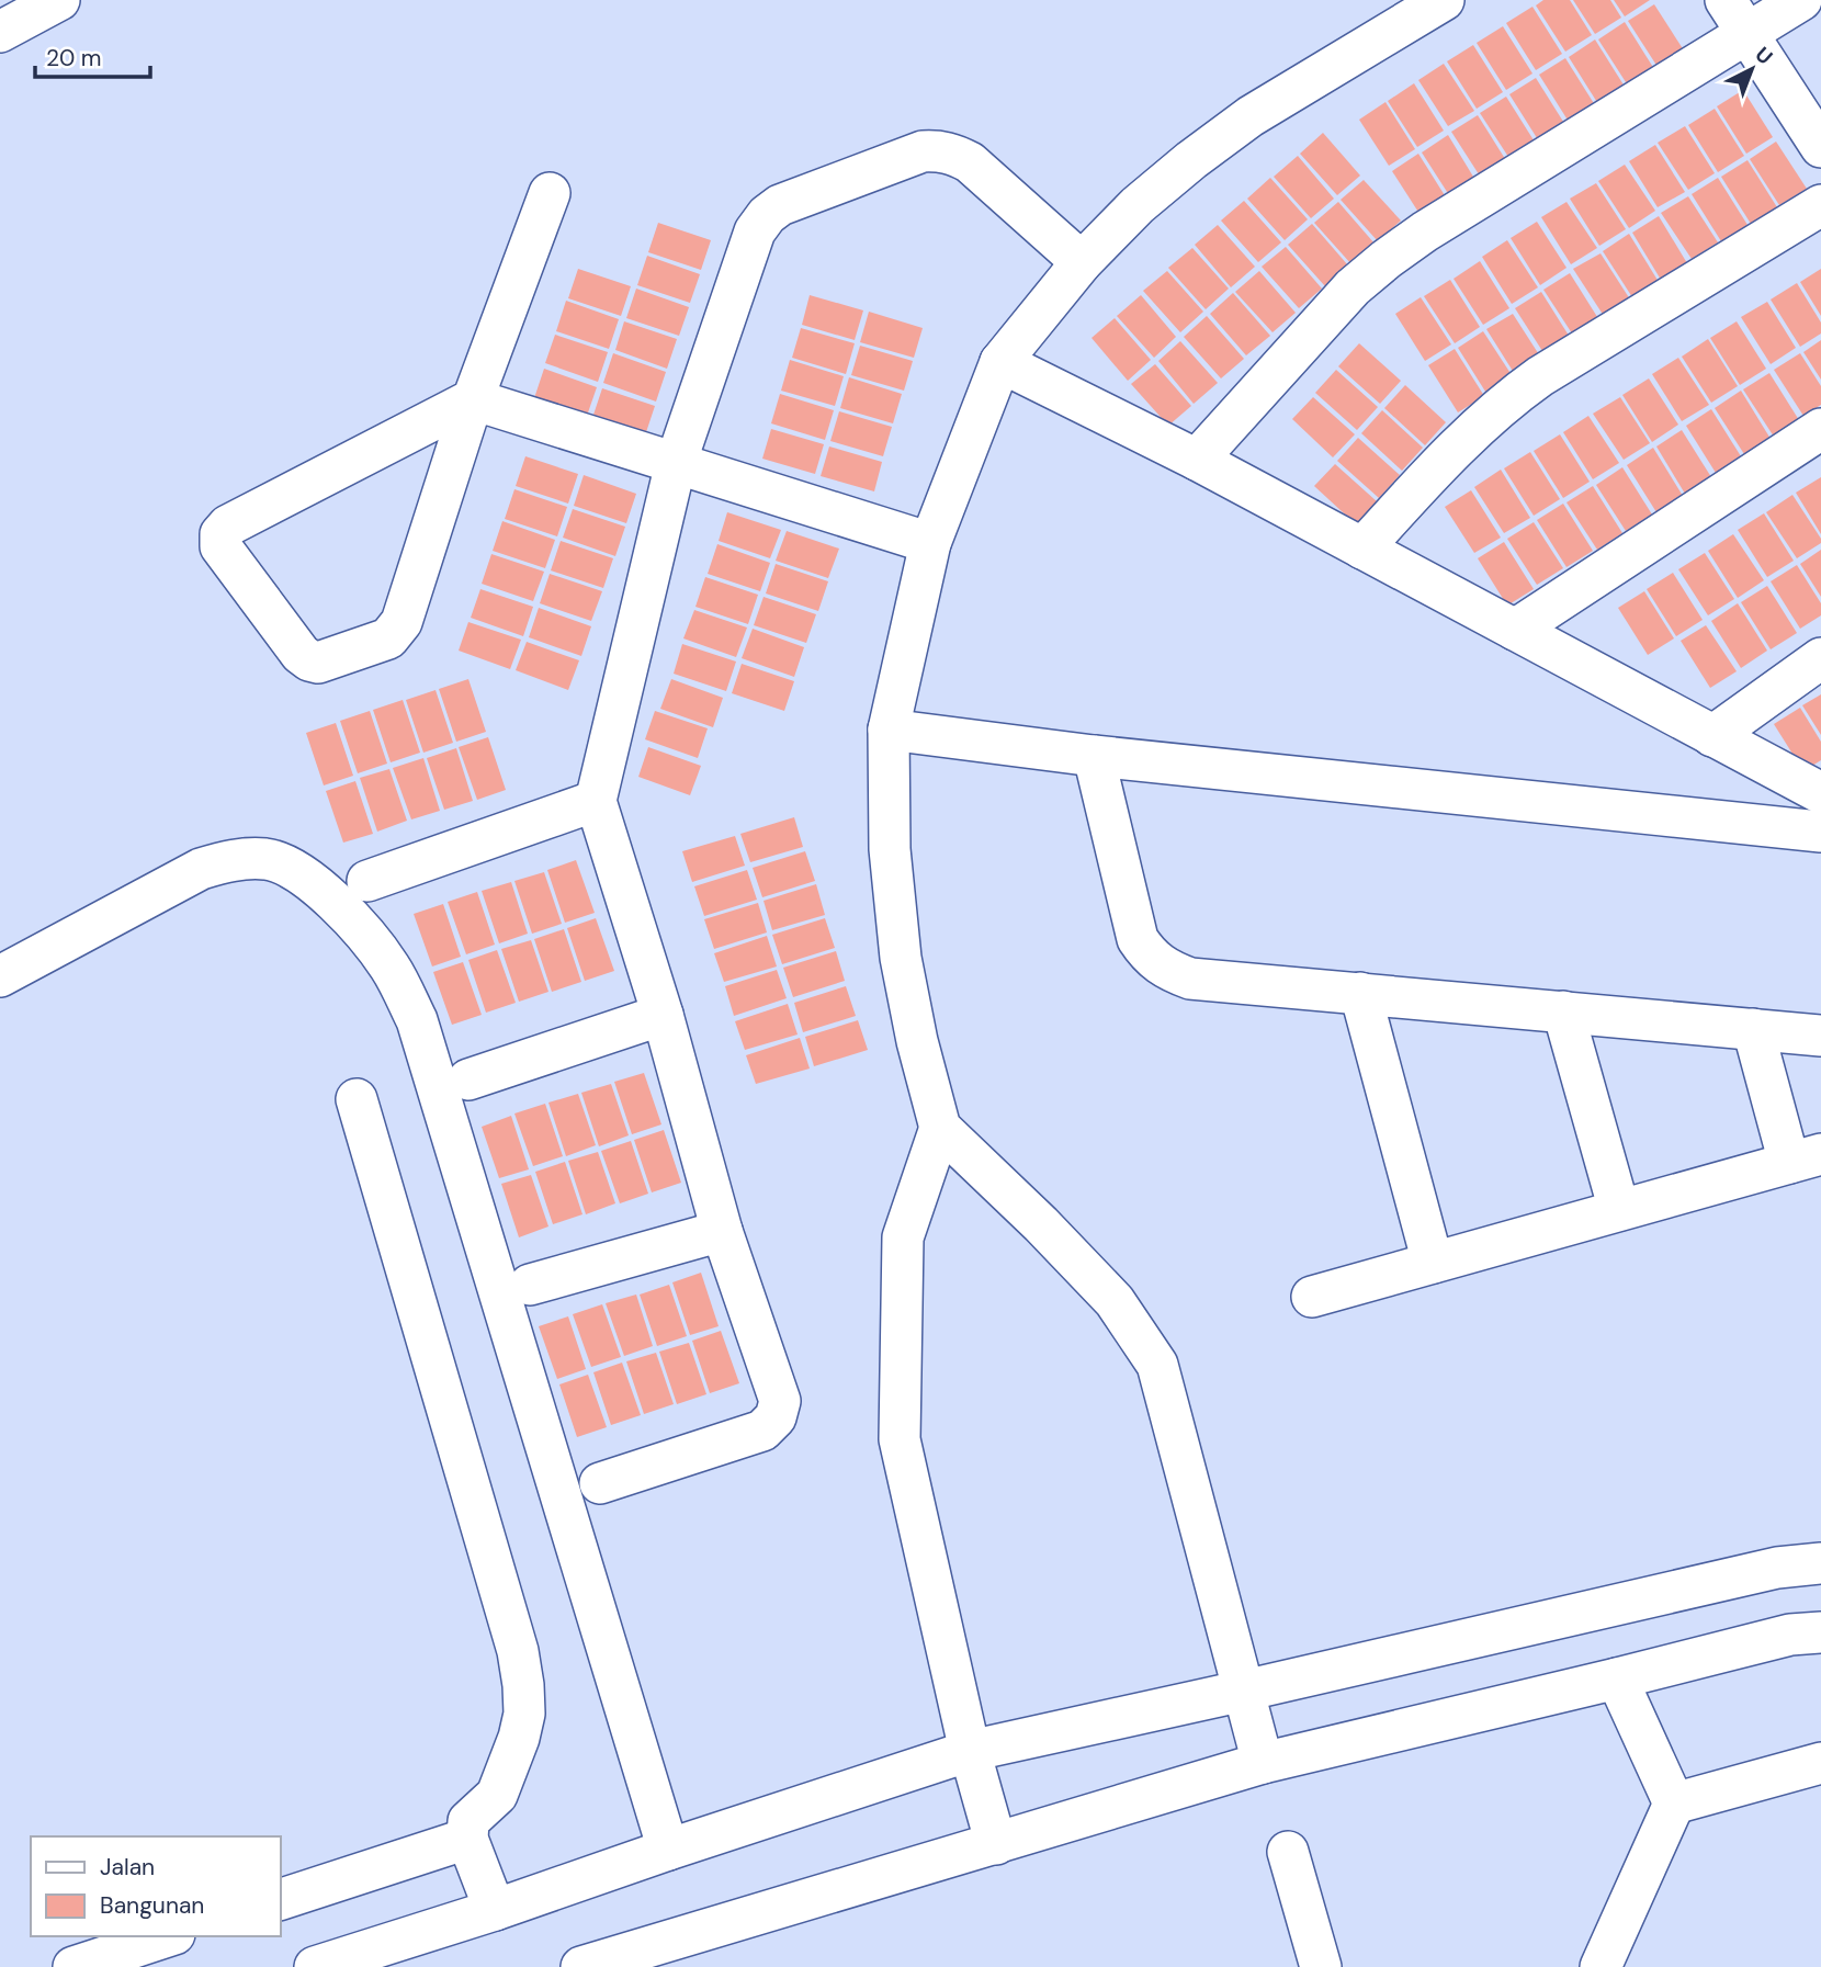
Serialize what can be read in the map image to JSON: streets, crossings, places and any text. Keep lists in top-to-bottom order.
{
  "legend": ["Jalan", "Bangunan"],
  "scale_bar": "20 m",
  "north": "top right"
}
